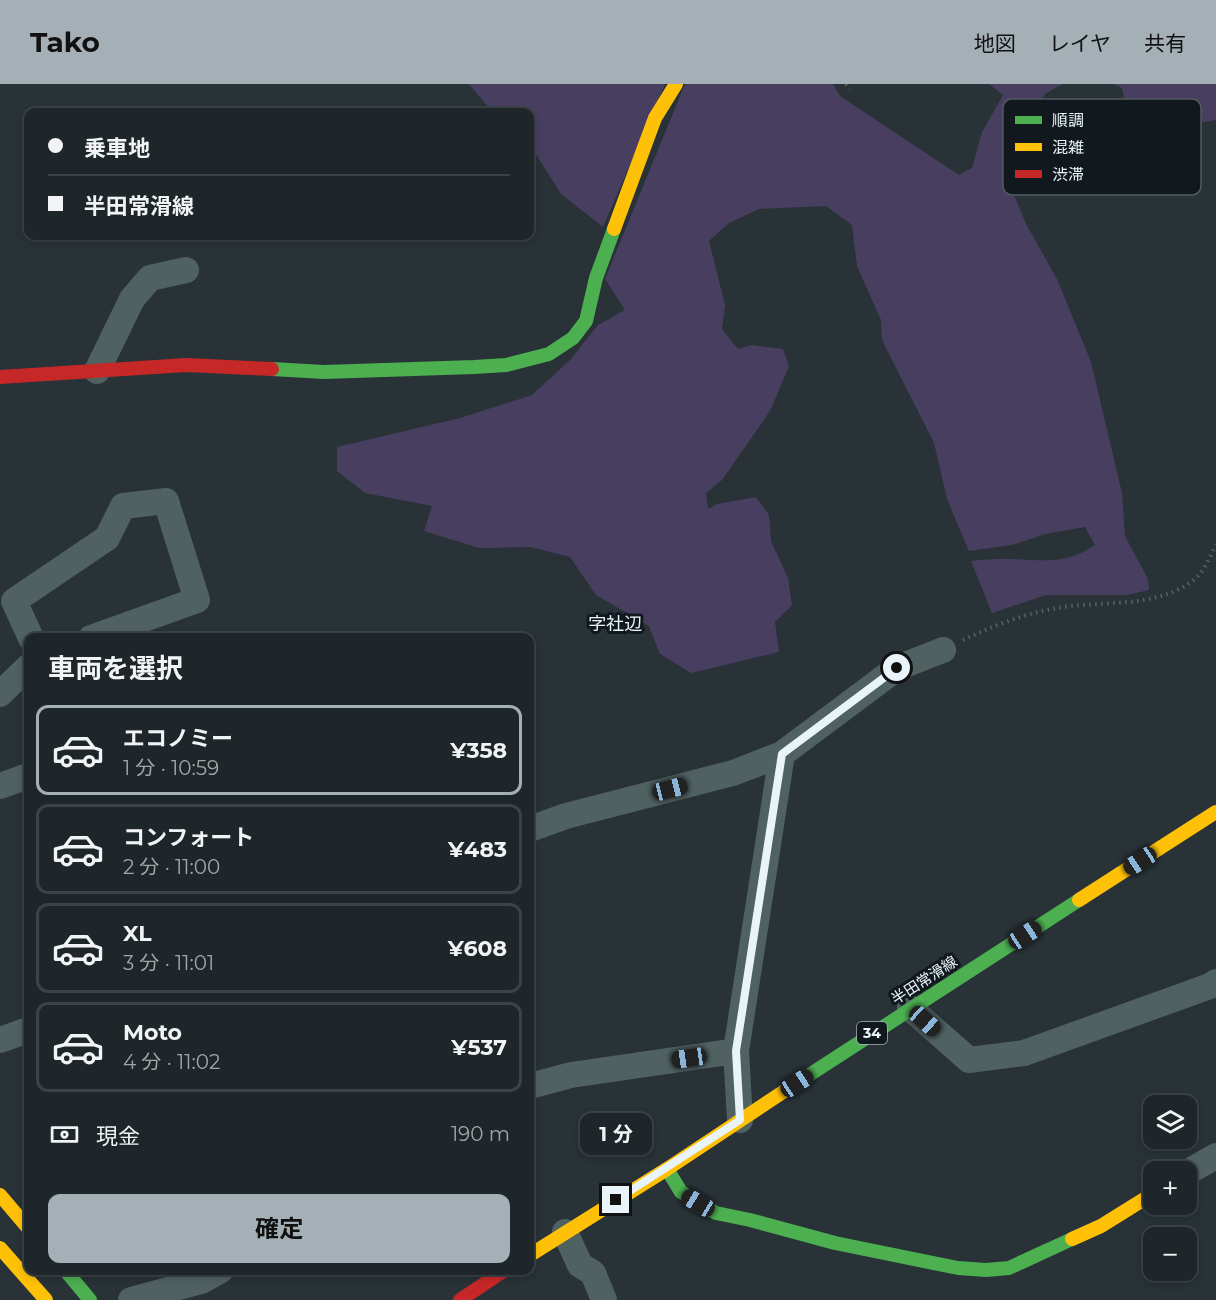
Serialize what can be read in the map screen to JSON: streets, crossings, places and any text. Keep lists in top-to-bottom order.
{
  "streets": {
    "main road": ["半田常滑線", "34"]
  },
  "districts": ["字社辺"],
  "legend": ["順調", "混雑", "渋滞"],
  "page": {
    "header": "Tako",
    "nav": ["地図", "レイヤ", "共有"],
    "banner": ["乗車地", "半田常滑線"],
    "heading": "車両を選択",
    "list": [
      {
        "name": "エコノミー",
        "note": "1 分 · 10:59",
        "value": "¥358"
      },
      {
        "name": "コンフォート",
        "note": "2 分 · 11:00",
        "value": "¥483"
      },
      {
        "name": "XL",
        "note": "3 分 · 11:01",
        "value": "¥608"
      },
      {
        "name": "Moto",
        "note": "4 分 · 11:02",
        "value": "¥537"
      }
    ],
    "map_buttons": ["+", "−"],
    "pay": ["現金", "190 m"],
    "bubble": "1 分",
    "buttons": "確定"
  }
}
